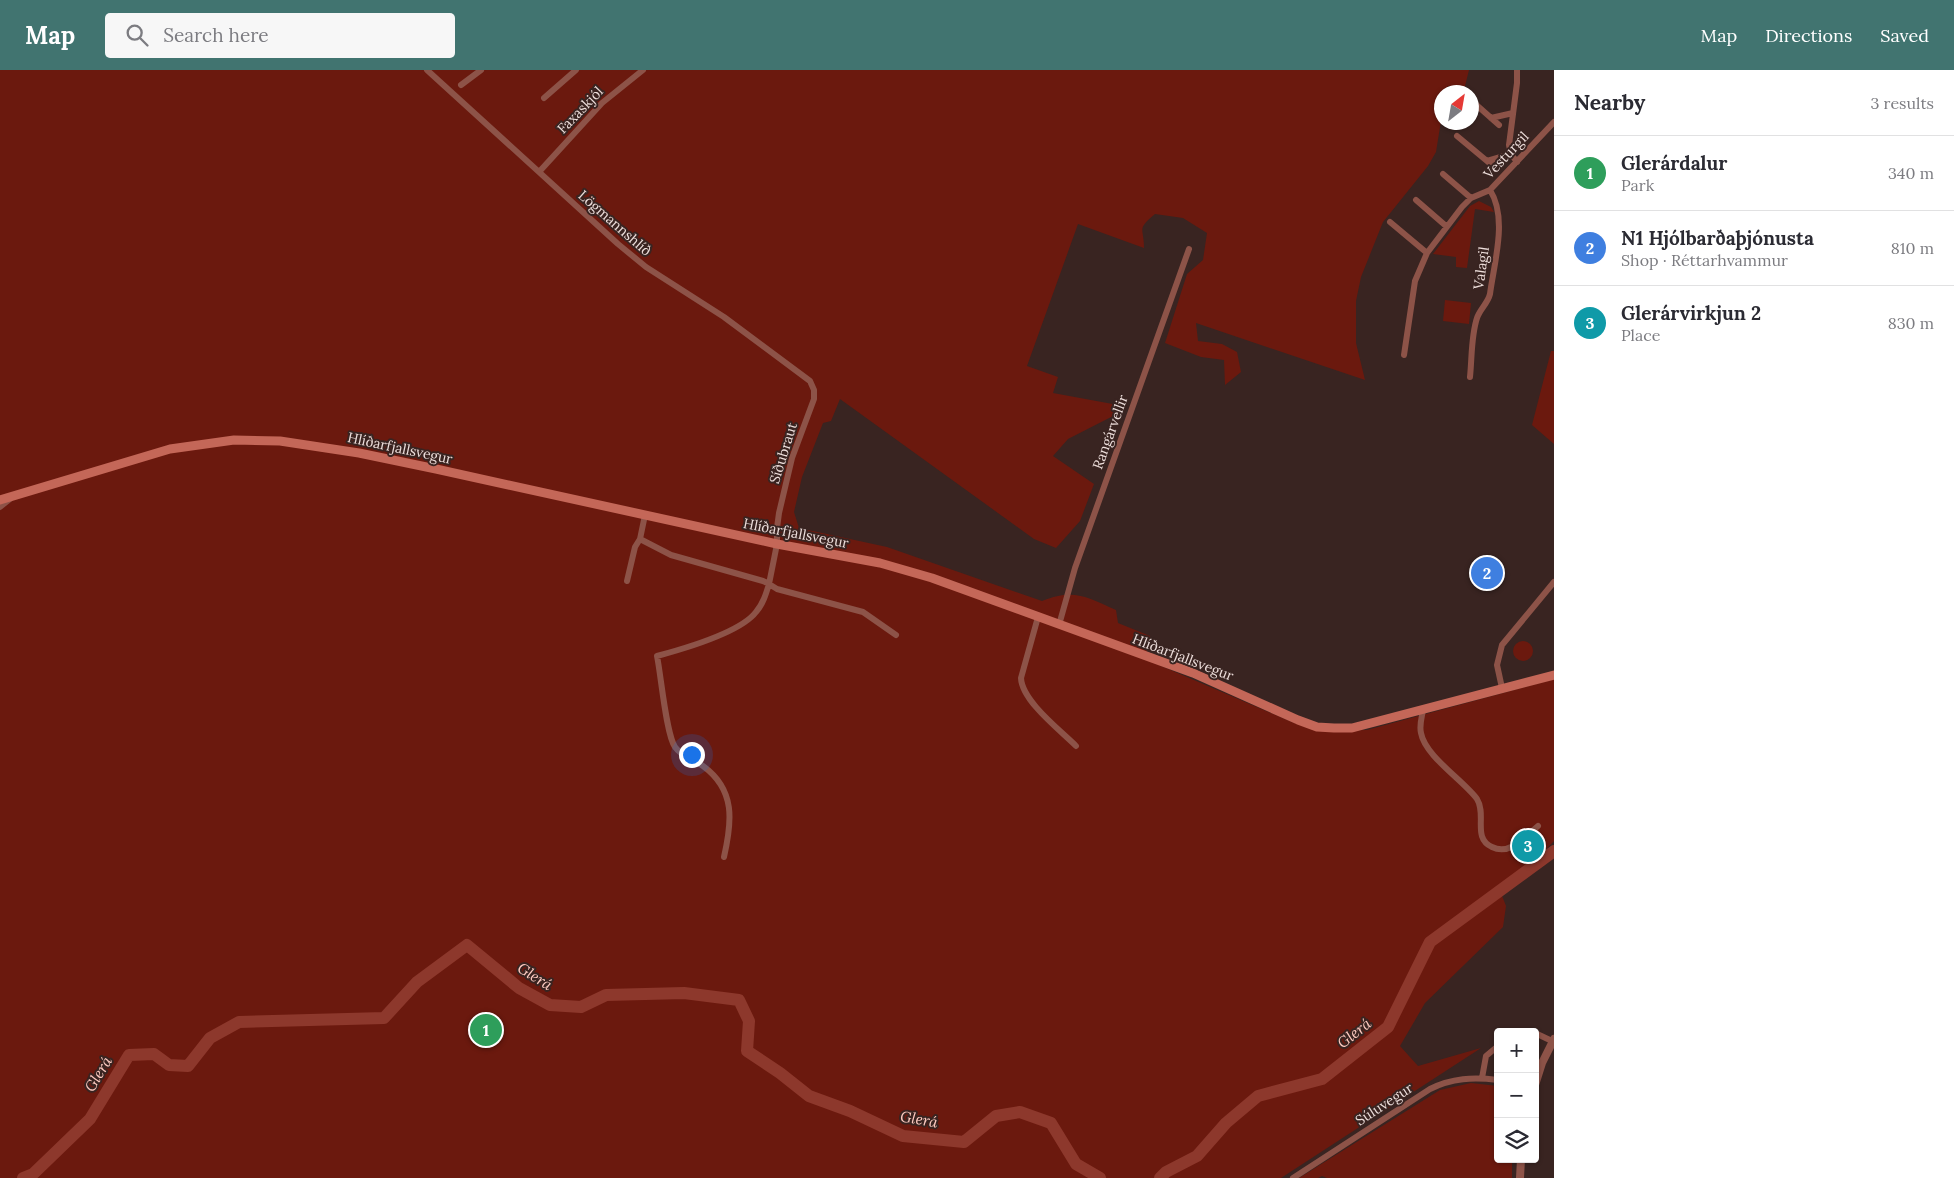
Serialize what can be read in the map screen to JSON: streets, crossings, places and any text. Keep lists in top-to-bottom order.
{
  "streets": {
    "main road": ["Hlíðarfjallsvegur"],
    "street": [
      "Faxaskjól",
      "Vesturgil",
      "Lögmannshlíð",
      "Valagil",
      "Rangárvellir",
      "Síðubraut",
      "Súluvegur"
    ]
  },
  "crossings": [
    ["Faxaskjól", "Lögmannshlíð"],
    ["Vesturgil", "Valagil"],
    ["Lögmannshlíð", "Síðubraut"],
    ["Rangárvellir", "Hlíðarfjallsvegur"],
    ["Hlíðarfjallsvegur", "Síðubraut"]
  ],
  "water": ["Glerá"],
  "north": "top right",
  "page": {
    "header": "Map",
    "search": "Search here",
    "nav": ["Map", "Directions", "Saved"],
    "heading": ["Nearby", "3 results"],
    "list": [
      {
        "mark": "1",
        "name": "Glerárdalur",
        "note": "Park",
        "value": "340 m"
      },
      {
        "mark": "2",
        "name": "N1 Hjólbarðaþjónusta",
        "note": "Shop · Réttarhvammur",
        "value": "810 m"
      },
      {
        "mark": "3",
        "name": "Glerárvirkjun 2",
        "note": "Place",
        "value": "830 m"
      }
    ],
    "pins": ["2", "3", "1"],
    "map_buttons": ["+", "−"]
  }
}
